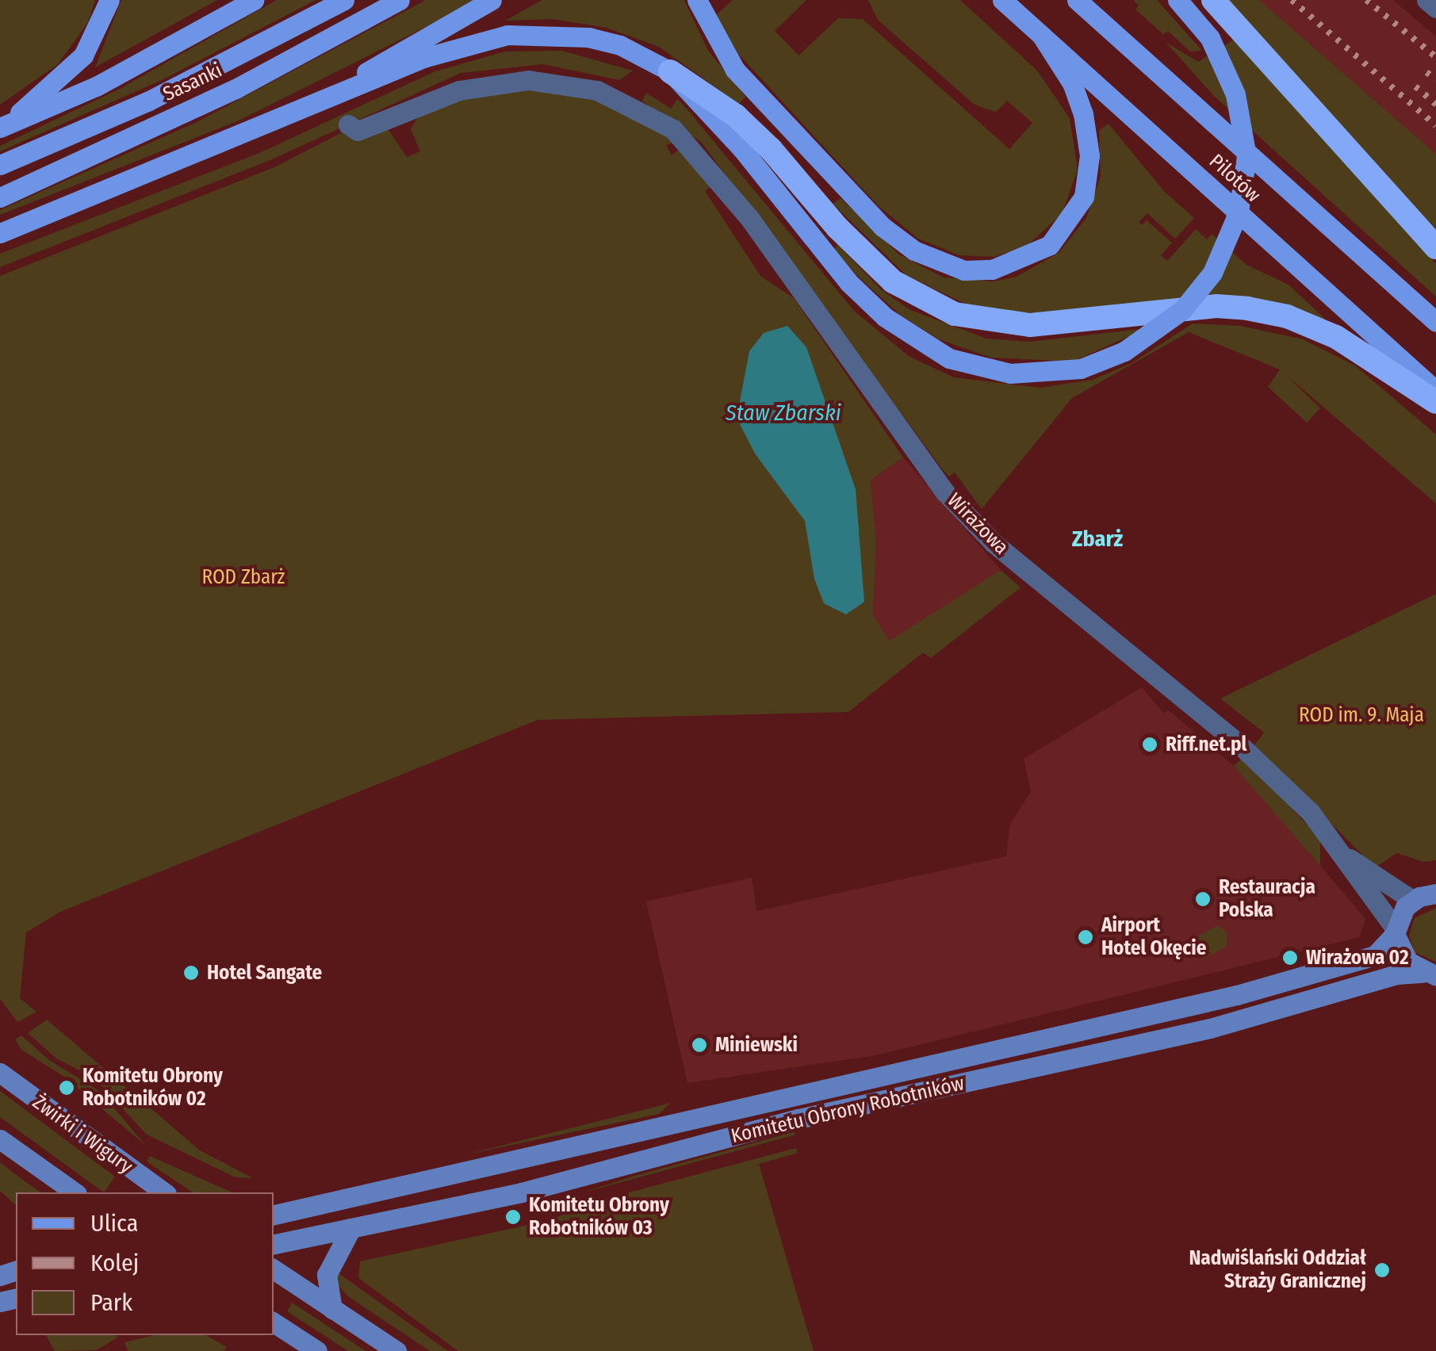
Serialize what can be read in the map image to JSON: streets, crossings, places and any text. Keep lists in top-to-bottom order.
{
  "streets": {
    "main road": ["Sasanki", "Pilotów"],
    "street": ["Wirażowa", "Komitetu Obrony Robotników", "Żwirki i Wigury"]
  },
  "crossings": [
    ["Wirażowa", "Komitetu Obrony Robotników"]
  ],
  "districts": ["Zbarż"],
  "water": ["Staw Zbarski"],
  "parks": ["ROD Zbarż", "ROD im. 9. Maja"],
  "places": [
    "Riff.net.pl",
    "Restauracja Polska",
    "Airport Hotel Okęcie",
    "Wirażowa 02",
    "Hotel Sangate",
    "Miniewski",
    "Komitetu Obrony Robotników 02",
    "Komitetu Obrony Robotników 03",
    "Nadwiślański Oddział Straży Granicznej"
  ],
  "legend": ["Ulica", "Kolej", "Park"]
}
